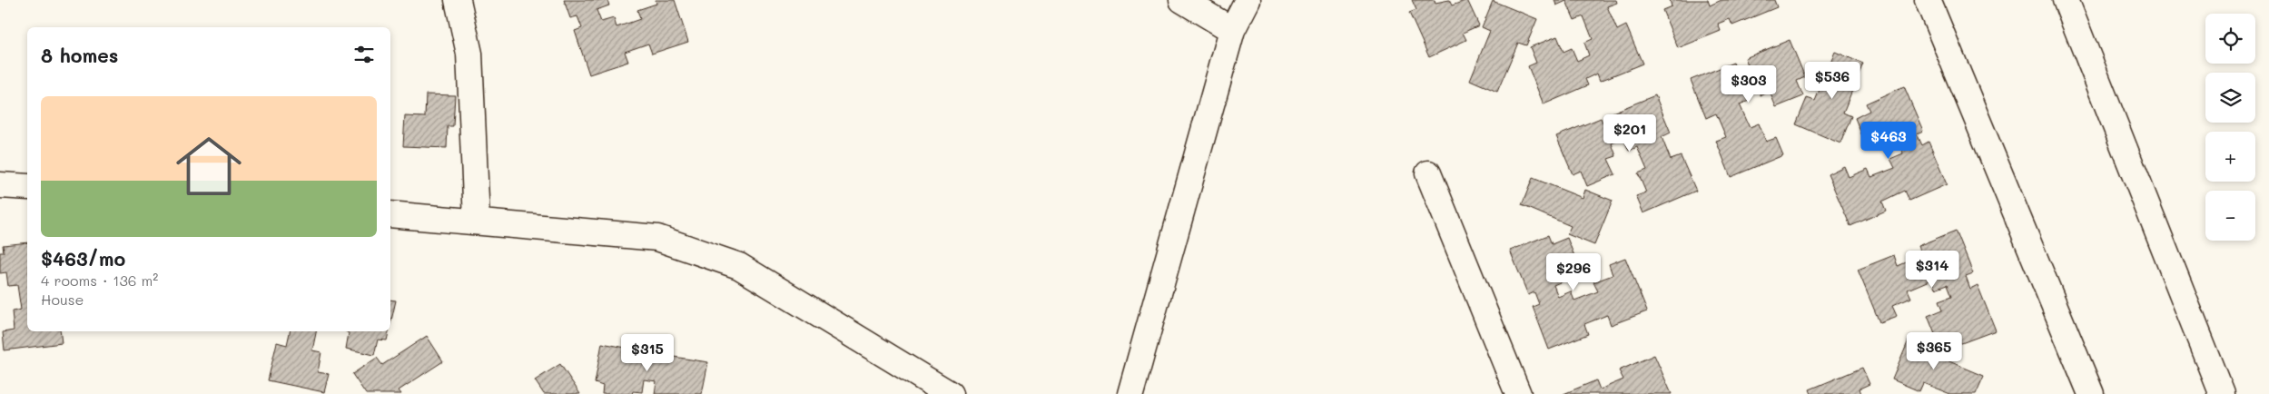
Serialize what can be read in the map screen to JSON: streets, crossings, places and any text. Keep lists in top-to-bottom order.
{
  "page": {
    "map_buttons": ["+", "−"],
    "heading": "8 homes",
    "price": [
      "$536",
      "$303",
      "$201",
      "$463",
      "$314",
      "$296",
      "$365",
      "$315"
    ],
    "list": [
      {
        "name": "$463/mo",
        "note": "4 rooms · 136 m² · House"
      }
    ]
  }
}
